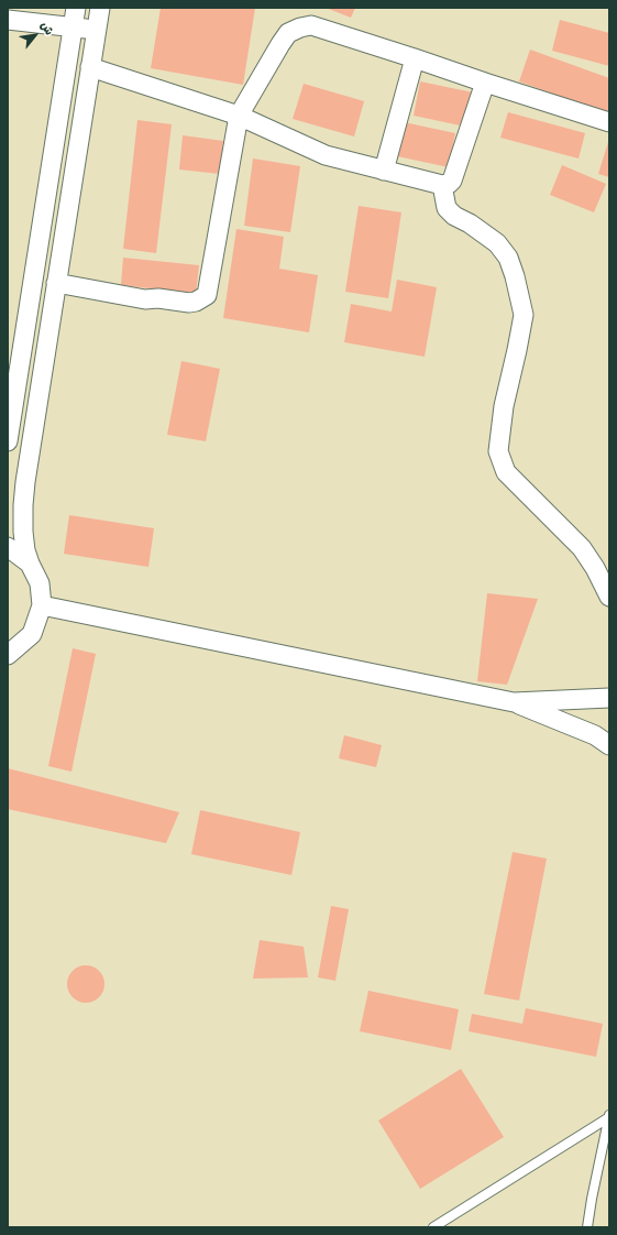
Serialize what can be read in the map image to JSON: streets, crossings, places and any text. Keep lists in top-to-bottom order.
{
  "north": "top right"
}
